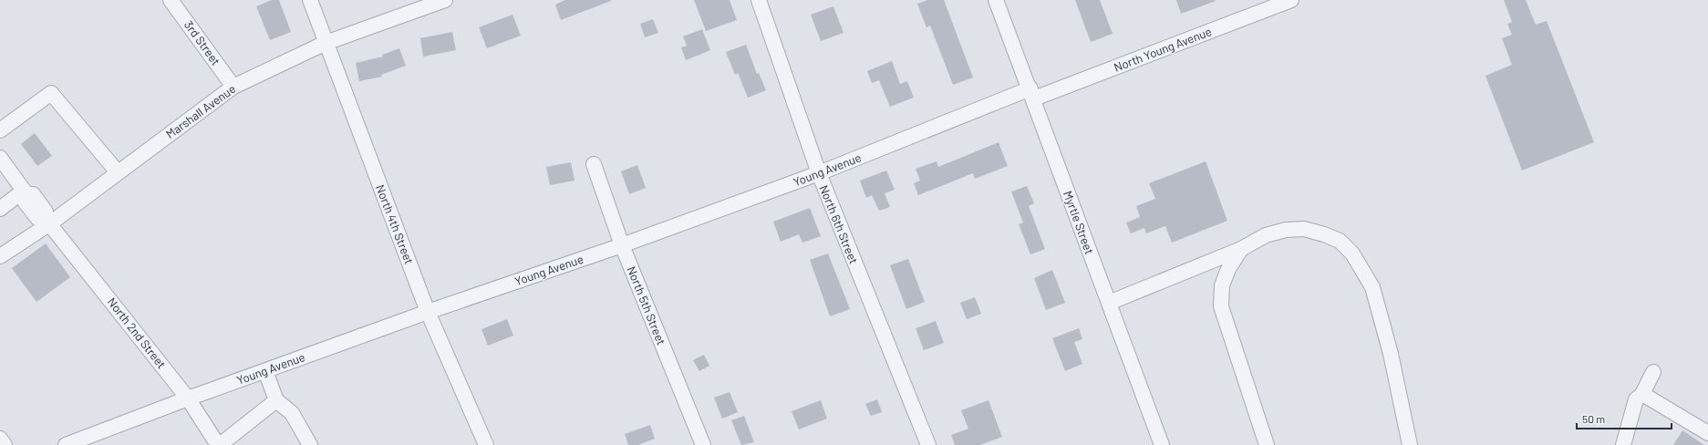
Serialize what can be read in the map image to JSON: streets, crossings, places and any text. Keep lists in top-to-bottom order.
{
  "streets": {
    "street": [
      "3rd Street",
      "North Young Avenue",
      "Marshall Avenue",
      "Young Avenue",
      "Myrtle Street",
      "North 4th Street",
      "North 6th Street",
      "North 5th Street",
      "North 2nd Street"
    ]
  },
  "crossings": [
    ["3rd Street", "Marshall Avenue"],
    ["North Young Avenue", "Young Avenue"],
    ["North Young Avenue", "Myrtle Street"],
    ["Marshall Avenue", "North 4th Street"],
    ["Marshall Avenue", "North 2nd Street"],
    ["Young Avenue", "Myrtle Street"],
    ["Young Avenue", "North 4th Street"],
    ["Young Avenue", "North 6th Street"],
    ["Young Avenue", "North 5th Street"],
    ["Young Avenue", "North 2nd Street"]
  ],
  "scale_bar": "50 m"
}
